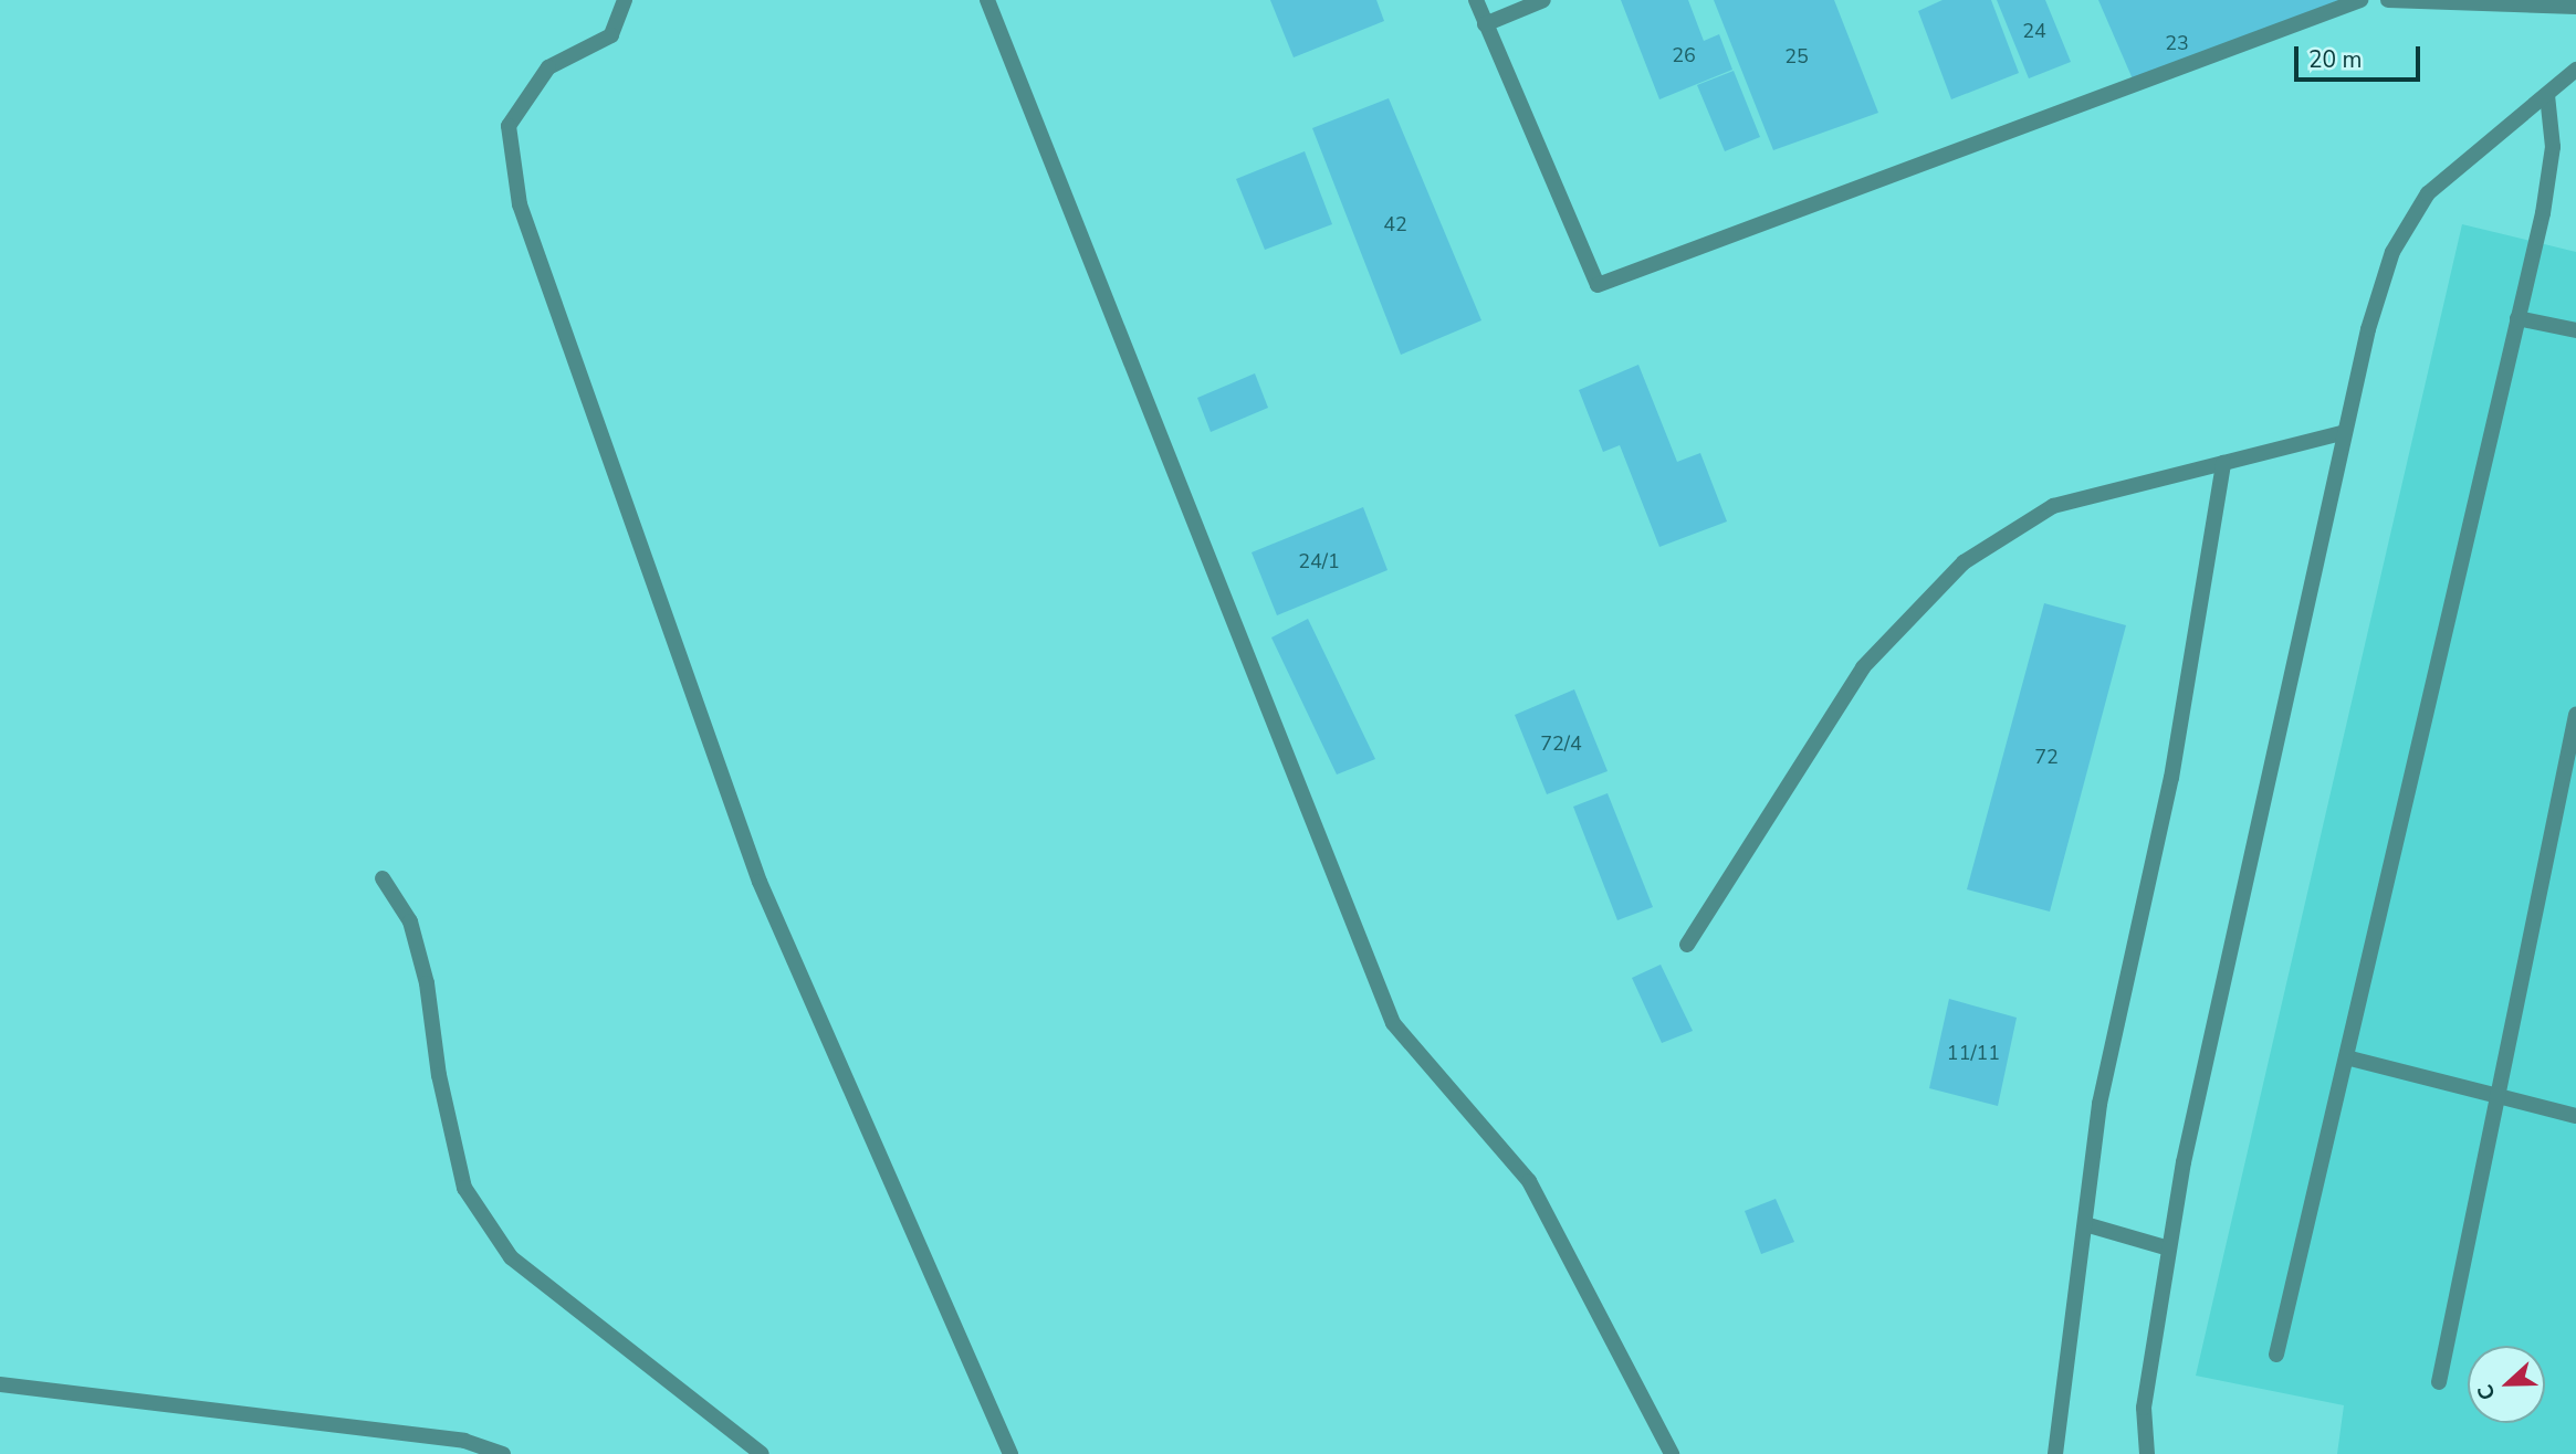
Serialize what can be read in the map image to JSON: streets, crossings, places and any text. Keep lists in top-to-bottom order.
{
  "house_numbers": [
    "24",
    "23",
    "26",
    "25",
    "42",
    "24/1",
    "72/4",
    "72",
    "11/11"
  ],
  "scale_bar": "20 m",
  "north": "left"
}
